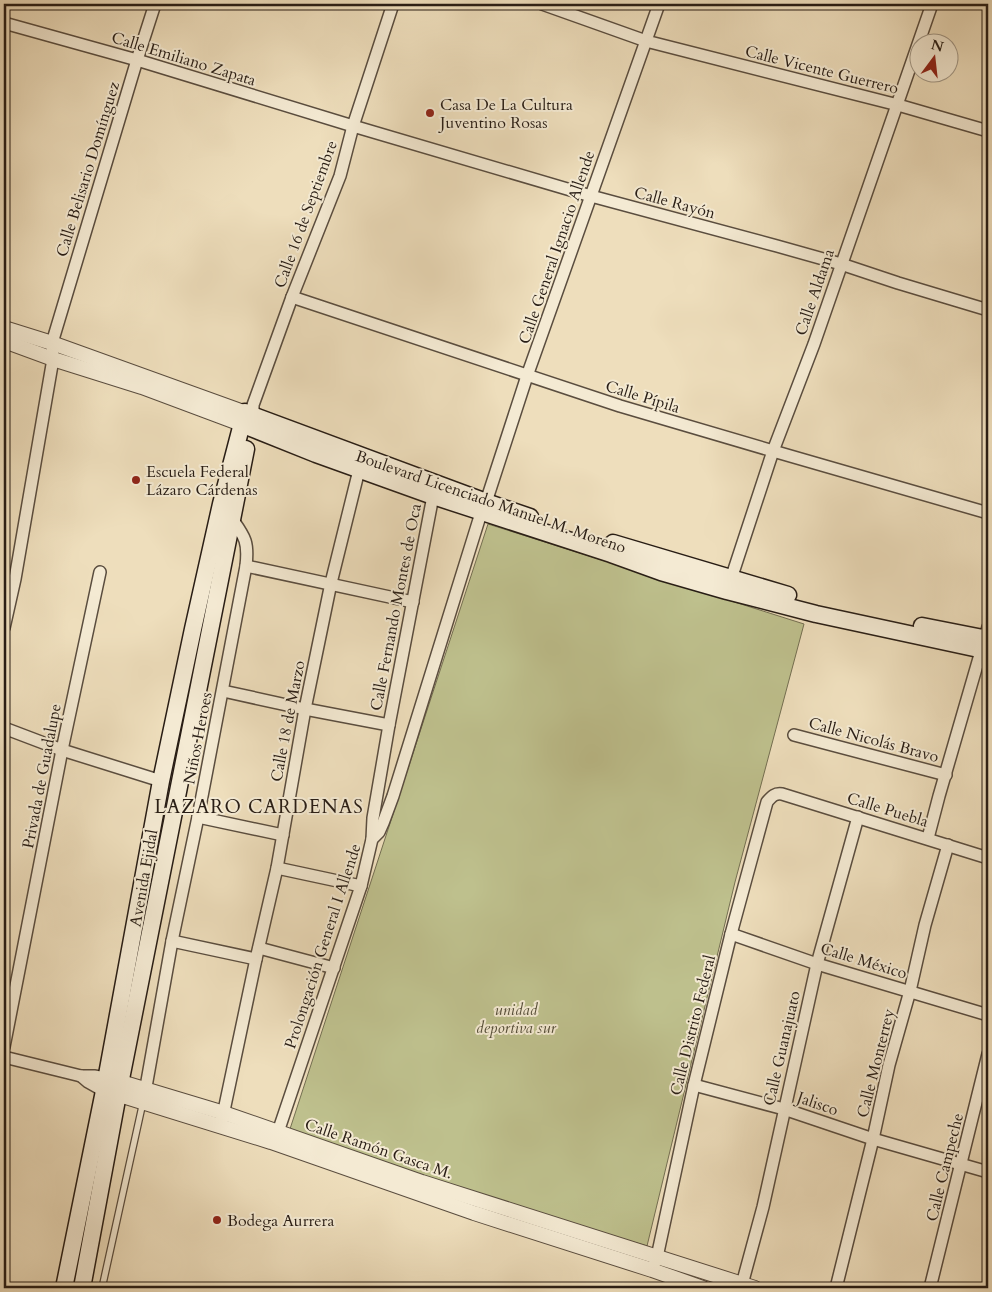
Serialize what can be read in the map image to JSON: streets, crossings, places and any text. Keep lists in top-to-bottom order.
{
  "streets": {
    "main road": ["Boulevard Licenciado Manuel M. Moreno", "Avenida Ejidal"],
    "street": [
      "Calle Emiliano Zapata",
      "Calle Vicente Guerrero",
      "Calle Belisario Domínguez",
      "Calle Rayón",
      "Calle 16 de Septiembre",
      "Calle General Ignacio Allende",
      "Calle Aldama",
      "Calle Pípila",
      "Calle Fernando Montes de Oca",
      "Calle 18 de Marzo",
      "Niños Heroes",
      "Calle Nicolás Bravo",
      "Privada de Guadalupe",
      "Calle Puebla",
      "Prolongación General I Allende",
      "Calle México",
      "Calle Distrito Federal",
      "Calle Guanajuato",
      "Calle Monterrey",
      "Jalisco",
      "Calle Ramón Gasca M.",
      "Calle Campeche"
    ]
  },
  "crossings": [
    ["Calle Emiliano Zapata", "Calle Belisario Domínguez"],
    ["Calle Emiliano Zapata", "Calle Rayón"],
    ["Calle Emiliano Zapata", "Calle 16 de Septiembre"],
    ["Calle Vicente Guerrero", "Calle General Ignacio Allende"],
    ["Calle Vicente Guerrero", "Calle Aldama"],
    ["Calle Belisario Domínguez", "Boulevard Licenciado Manuel M. Moreno"],
    ["Calle Rayón", "Calle 16 de Septiembre"],
    ["Calle Rayón", "Calle General Ignacio Allende"],
    ["Calle Rayón", "Calle Aldama"],
    ["Calle 16 de Septiembre", "Calle Pípila"],
    ["Calle 16 de Septiembre", "Boulevard Licenciado Manuel M. Moreno"],
    ["Calle 16 de Septiembre", "Avenida Ejidal"],
    ["Calle General Ignacio Allende", "Calle Pípila"],
    ["Calle General Ignacio Allende", "Boulevard Licenciado Manuel M. Moreno"],
    ["Calle General Ignacio Allende", "Prolongación General I Allende"],
    ["Calle Aldama", "Calle Pípila"],
    ["Calle Aldama", "Boulevard Licenciado Manuel M. Moreno"],
    ["Boulevard Licenciado Manuel M. Moreno", "Calle Fernando Montes de Oca"],
    ["Boulevard Licenciado Manuel M. Moreno", "Calle 18 de Marzo"],
    ["Boulevard Licenciado Manuel M. Moreno", "Calle Nicolás Bravo"],
    ["Boulevard Licenciado Manuel M. Moreno", "Avenida Ejidal"],
    ["Boulevard Licenciado Manuel M. Moreno", "Prolongación General I Allende"],
    ["Calle Fernando Montes de Oca", "Prolongación General I Allende"],
    ["Calle 18 de Marzo", "Calle Ramón Gasca M."],
    ["Niños Heroes", "Avenida Ejidal"],
    ["Niños Heroes", "Calle Ramón Gasca M."],
    ["Calle Nicolás Bravo", "Calle Puebla"],
    ["Calle Puebla", "Calle Distrito Federal"],
    ["Calle Puebla", "Calle Guanajuato"],
    ["Calle Puebla", "Calle Monterrey"],
    ["Avenida Ejidal", "Calle Ramón Gasca M."],
    ["Prolongación General I Allende", "Calle Ramón Gasca M."],
    ["Calle México", "Calle Distrito Federal"],
    ["Calle México", "Calle Guanajuato"],
    ["Calle México", "Calle Monterrey"],
    ["Calle Distrito Federal", "Jalisco"],
    ["Calle Distrito Federal", "Calle Ramón Gasca M."],
    ["Calle Guanajuato", "Jalisco"],
    ["Calle Monterrey", "Jalisco"],
    ["Jalisco", "Calle Campeche"]
  ],
  "districts": ["LAZARO CARDENAS"],
  "parks": ["unidad deportiva sur"],
  "places": ["Casa De La Cultura Juventino Rosas", "Escuela Federal Lázaro Cárdenas", "Bodega Aurrera"],
  "north": "top"
}
